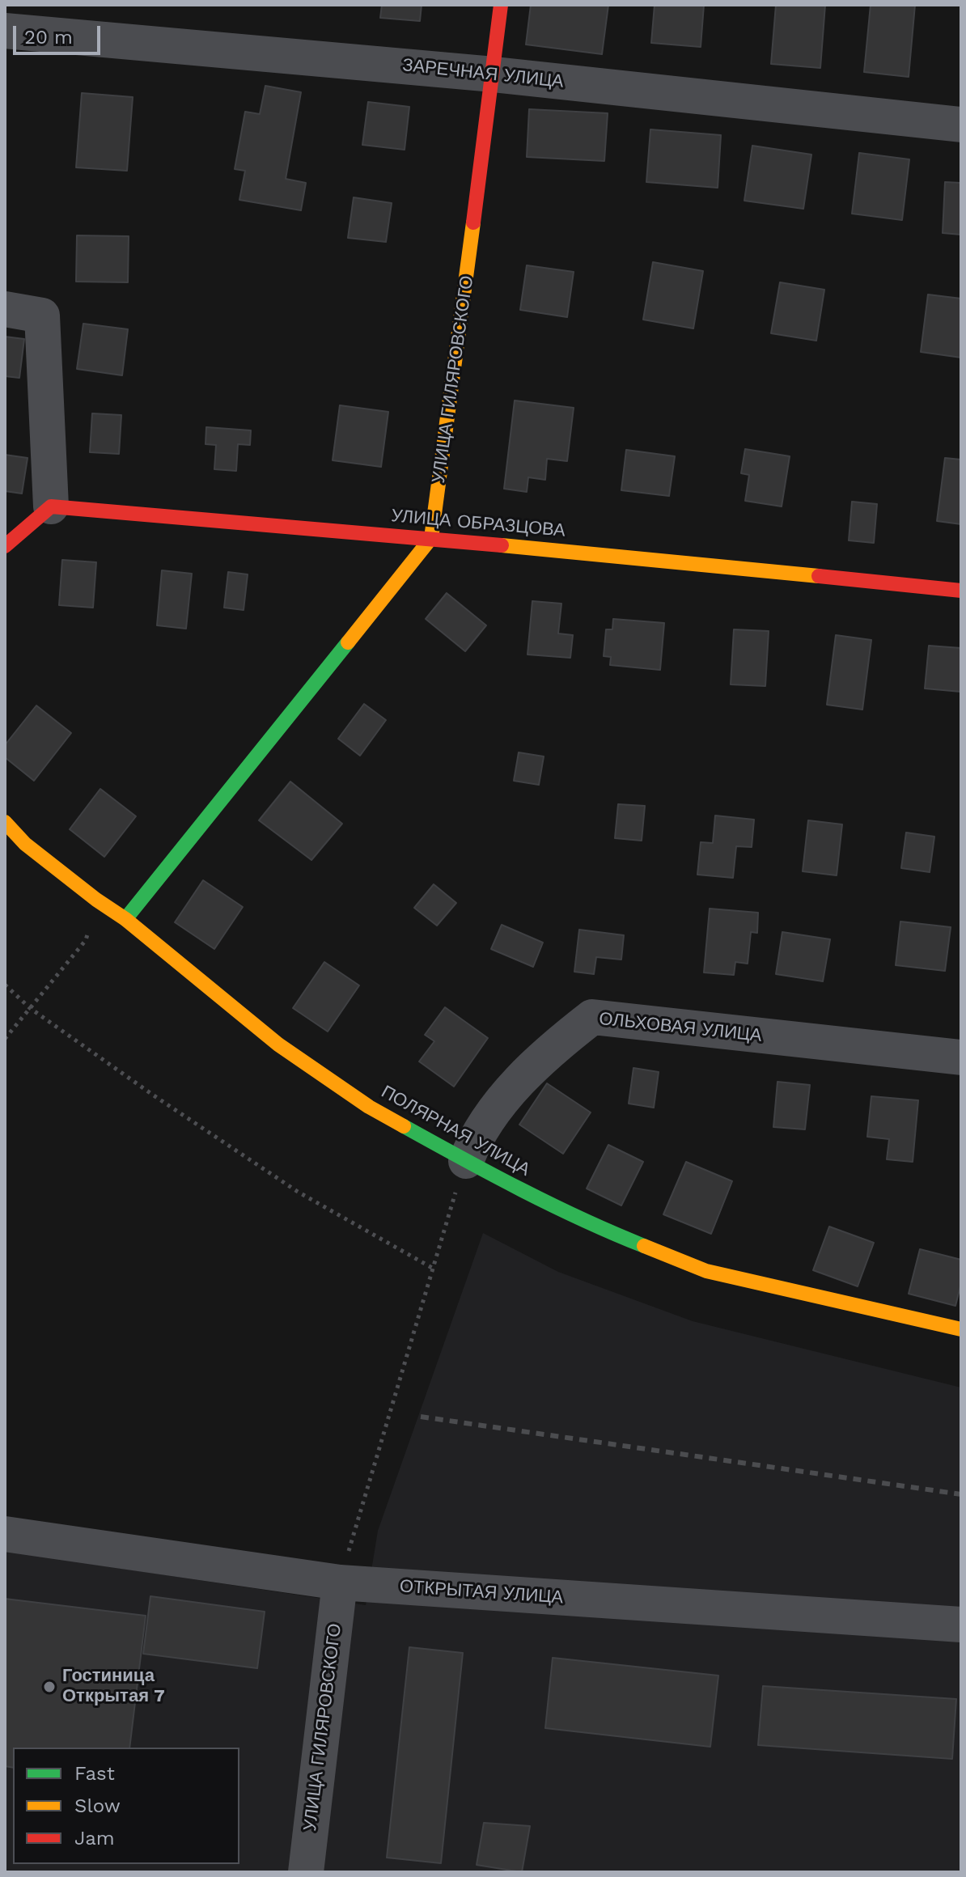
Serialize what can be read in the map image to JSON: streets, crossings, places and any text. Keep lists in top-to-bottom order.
{
  "streets": {
    "street": [
      "ЗАРЕЧНАЯ УЛИЦА",
      "УЛИЦА ГИЛЯРОВСКОГО",
      "УЛИЦА ОБРАЗЦОВА",
      "ОЛЬХОВАЯ УЛИЦА",
      "ПОЛЯРНАЯ УЛИЦА",
      "ОТКРЫТАЯ УЛИЦА"
    ]
  },
  "crossings": [
    ["ЗАРЕЧНАЯ УЛИЦА", "УЛИЦА ГИЛЯРОВСКОГО"],
    ["УЛИЦА ГИЛЯРОВСКОГО", "УЛИЦА ОБРАЗЦОВА"],
    ["УЛИЦА ГИЛЯРОВСКОГО", "ОТКРЫТАЯ УЛИЦА"],
    ["ОЛЬХОВАЯ УЛИЦА", "ПОЛЯРНАЯ УЛИЦА"]
  ],
  "places": ["Гостиница Открытая 7"],
  "legend": ["Fast", "Slow", "Jam"],
  "scale_bar": "20 m"
}
